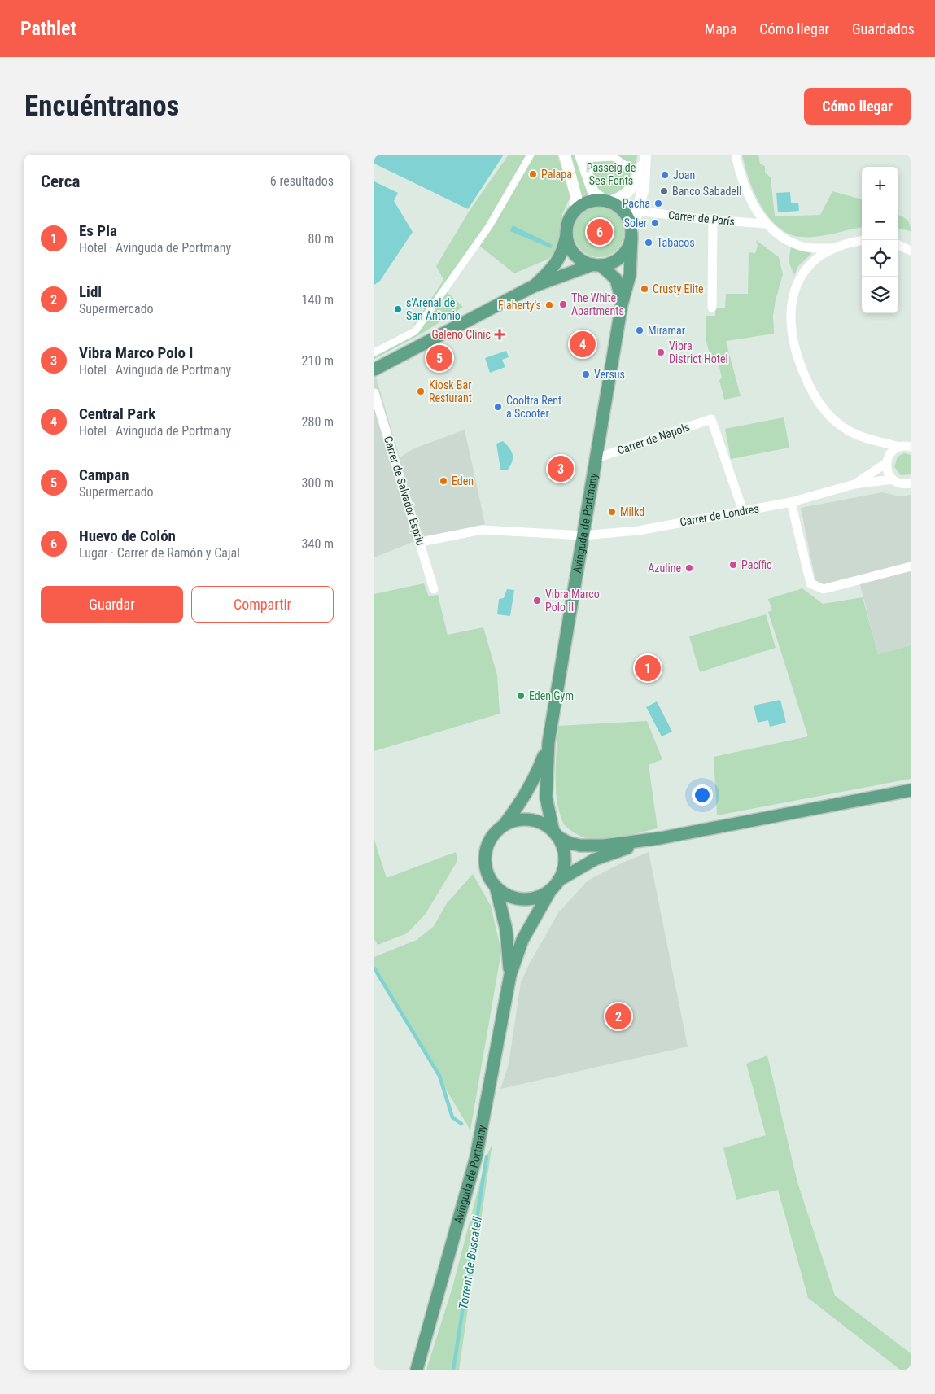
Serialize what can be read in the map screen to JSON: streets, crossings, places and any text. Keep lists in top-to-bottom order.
{
  "streets": {
    "main road": ["Avinguda de Portmany"],
    "street": [
      "Carrer de París",
      "Carrer de Nàpols",
      "Carrer de Salvador Espriu",
      "Carrer de Londres"
    ]
  },
  "crossings": [
    ["Carrer de Nàpols", "Carrer de Londres"],
    ["Carrer de Nàpols", "Avinguda de Portmany"],
    ["Carrer de Salvador Espriu", "Carrer de Londres"],
    ["Carrer de Londres", "Avinguda de Portmany"]
  ],
  "water": ["Torrent de Buscatell"],
  "parks": ["Passeig de Ses Fonts"],
  "places": {
    "other": [
      "Palapa",
      "Joan",
      "Banco Sabadell",
      "Pacha",
      "Soler",
      "Tabacos",
      "Crusty Elite",
      "The White Apartments",
      "Flaherty's",
      "s'Arenal de San Antonio",
      "Miramar",
      "Vibra District Hotel",
      "Versus",
      "Kiosk Bar Resturant",
      "Cooltra Rent a Scooter",
      "Eden",
      "Milkd",
      "Pacífic",
      "Azuline",
      "Vibra Marco Polo II",
      "Eden Gym"
    ],
    "health": ["Galeno Clinic"]
  },
  "page": {
    "header": "Pathlet",
    "nav": ["Mapa", "Cómo llegar", "Guardados"],
    "buttons": [
      "Cómo llegar",
      ["Guardar", "Compartir"]
    ],
    "title": "Encuéntranos",
    "heading": ["Cerca", "6 resultados"],
    "map_buttons": ["+", "−"],
    "list": [
      {
        "mark": "1",
        "name": "Es Pla",
        "note": "Hotel · Avinguda de Portmany",
        "value": "80 m"
      },
      {
        "mark": "2",
        "name": "Lidl",
        "note": "Supermercado",
        "value": "140 m"
      },
      {
        "mark": "3",
        "name": "Vibra Marco Polo I",
        "note": "Hotel · Avinguda de Portmany",
        "value": "210 m"
      },
      {
        "mark": "4",
        "name": "Central Park",
        "note": "Hotel · Avinguda de Portmany",
        "value": "280 m"
      },
      {
        "mark": "5",
        "name": "Campan",
        "note": "Supermercado",
        "value": "300 m"
      },
      {
        "mark": "6",
        "name": "Huevo de Colón",
        "note": "Lugar · Carrer de Ramón y Cajal",
        "value": "340 m"
      }
    ],
    "pins": [
      "6",
      "4",
      "5",
      "3",
      "1",
      "2"
    ]
  }
}
